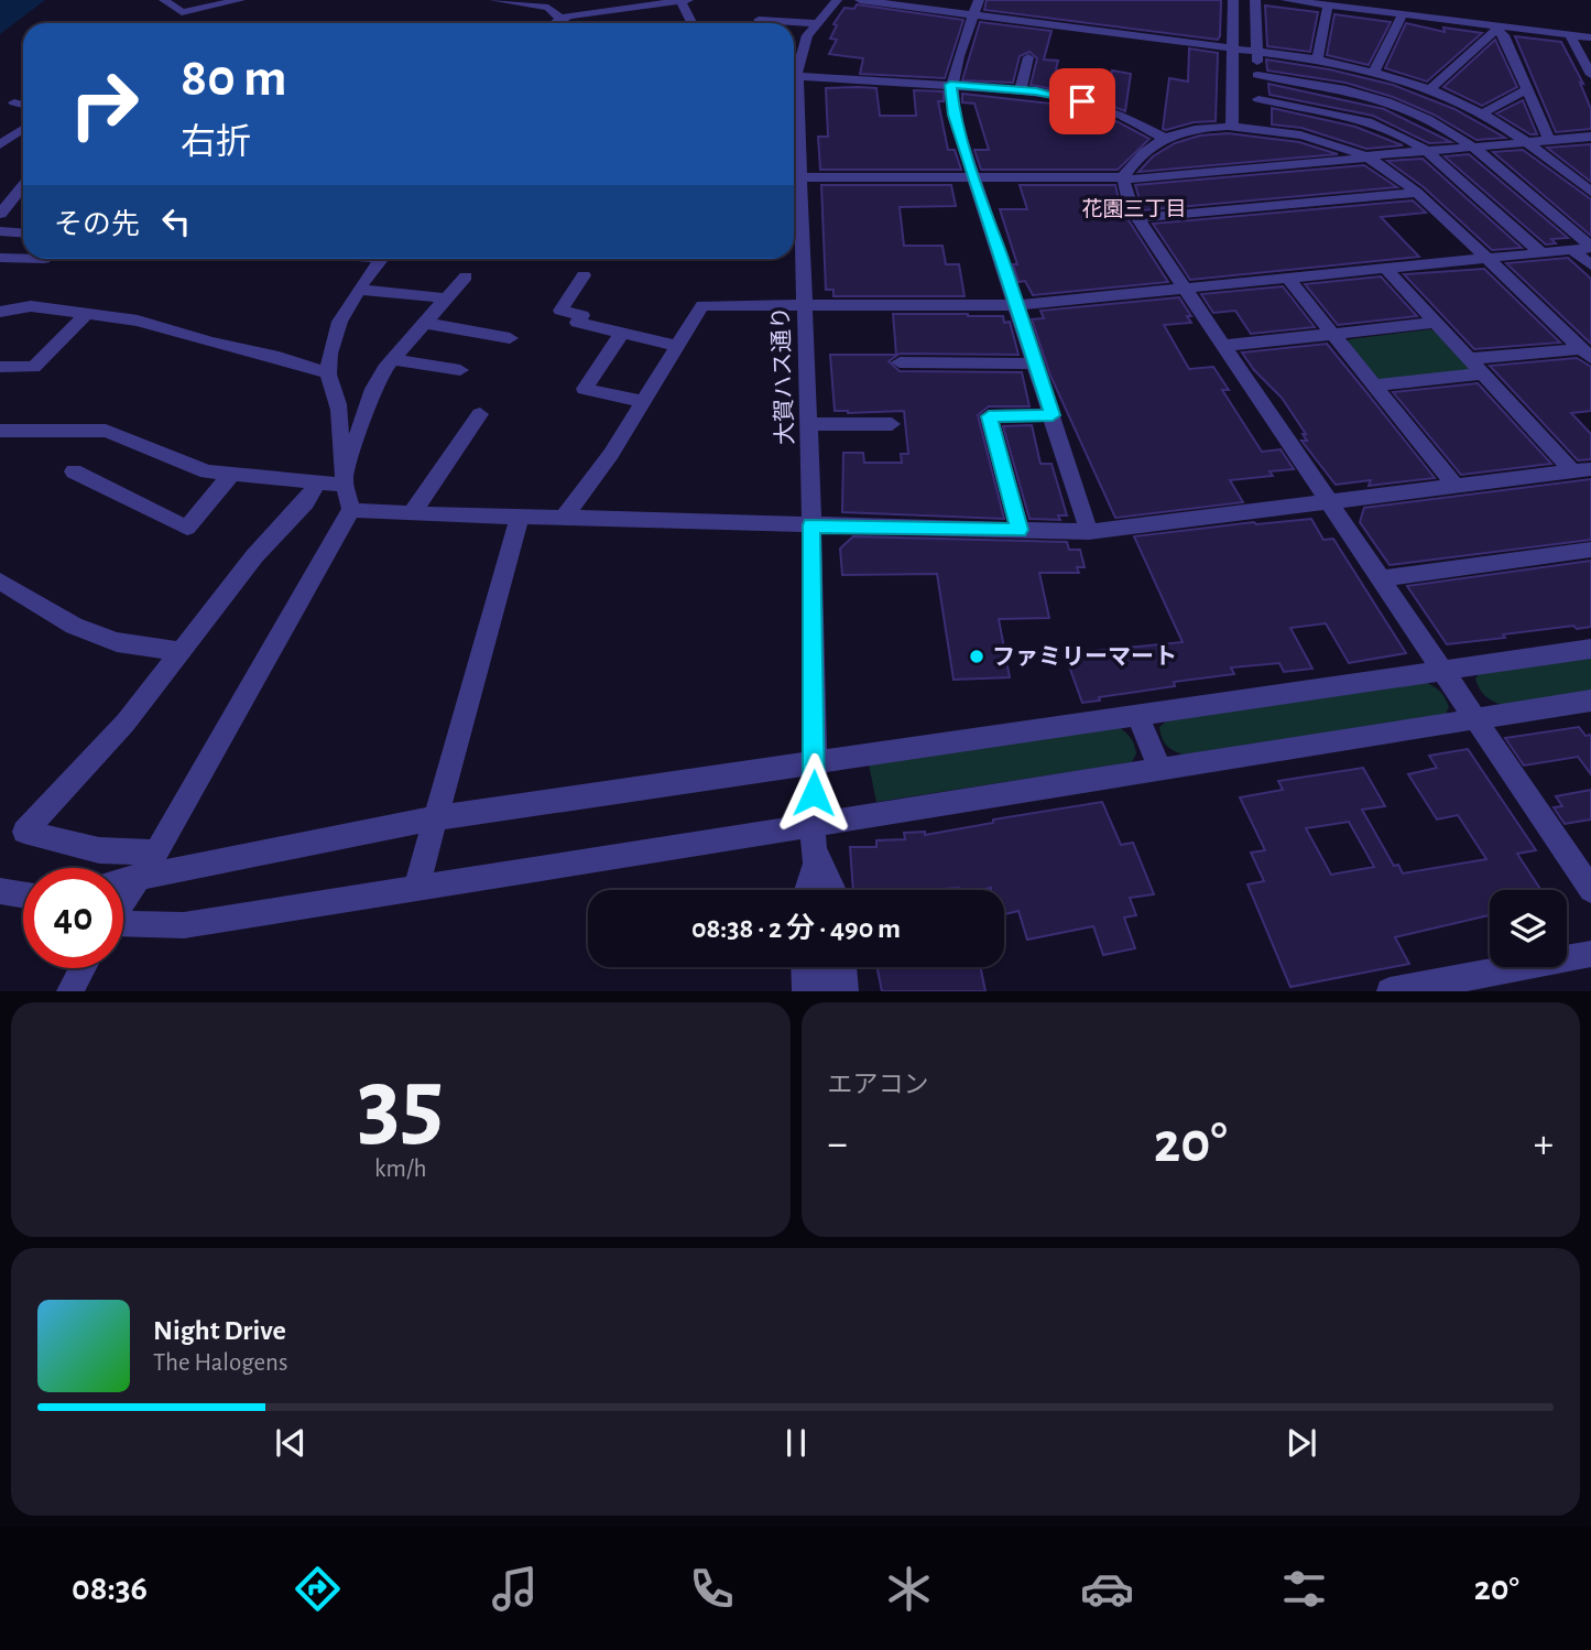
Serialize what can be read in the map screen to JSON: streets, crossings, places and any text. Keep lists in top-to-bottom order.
{
  "streets": {
    "street": ["大賀ハス通り"]
  },
  "districts": ["花園三丁目"],
  "places": ["ファミリーマート"],
  "page": {
    "turn": ["80 m", "右折"],
    "then": "その先",
    "limit": "40",
    "trip": "08:38 · 2 分 · 490 m",
    "tile": [
      ["35", "km/h"],
      "エアコン"
    ],
    "heat": ["−", "20°", "+"],
    "song": ["Night Drive", "The Halogens"],
    "tabs": ["08:36", "20°"]
  }
}
